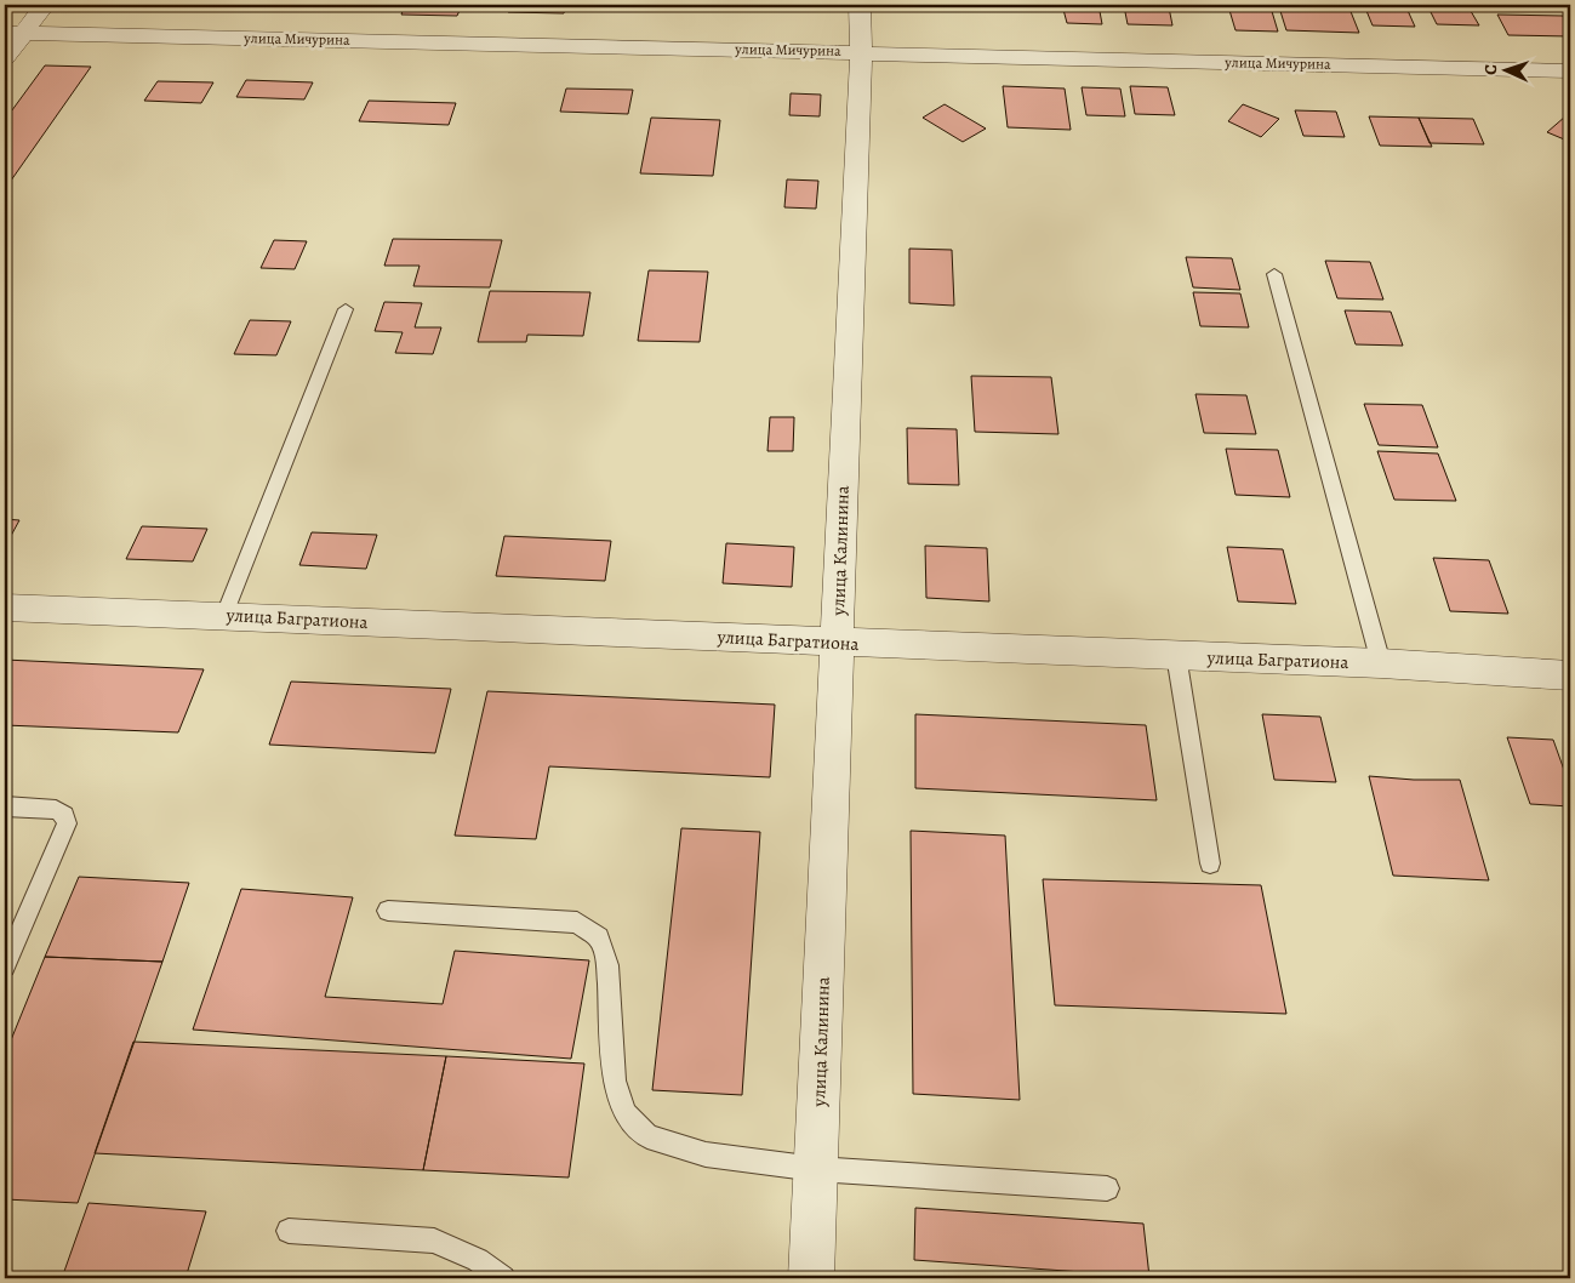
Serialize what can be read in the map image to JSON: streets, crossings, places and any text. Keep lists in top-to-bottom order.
{
  "streets": {
    "street": ["улица Мичурина", "улица Калинина", "улица Багратиона"]
  },
  "crossings": [
    ["улица Мичурина", "улица Калинина"],
    ["улица Калинина", "улица Багратиона"]
  ],
  "north": "left"
}
